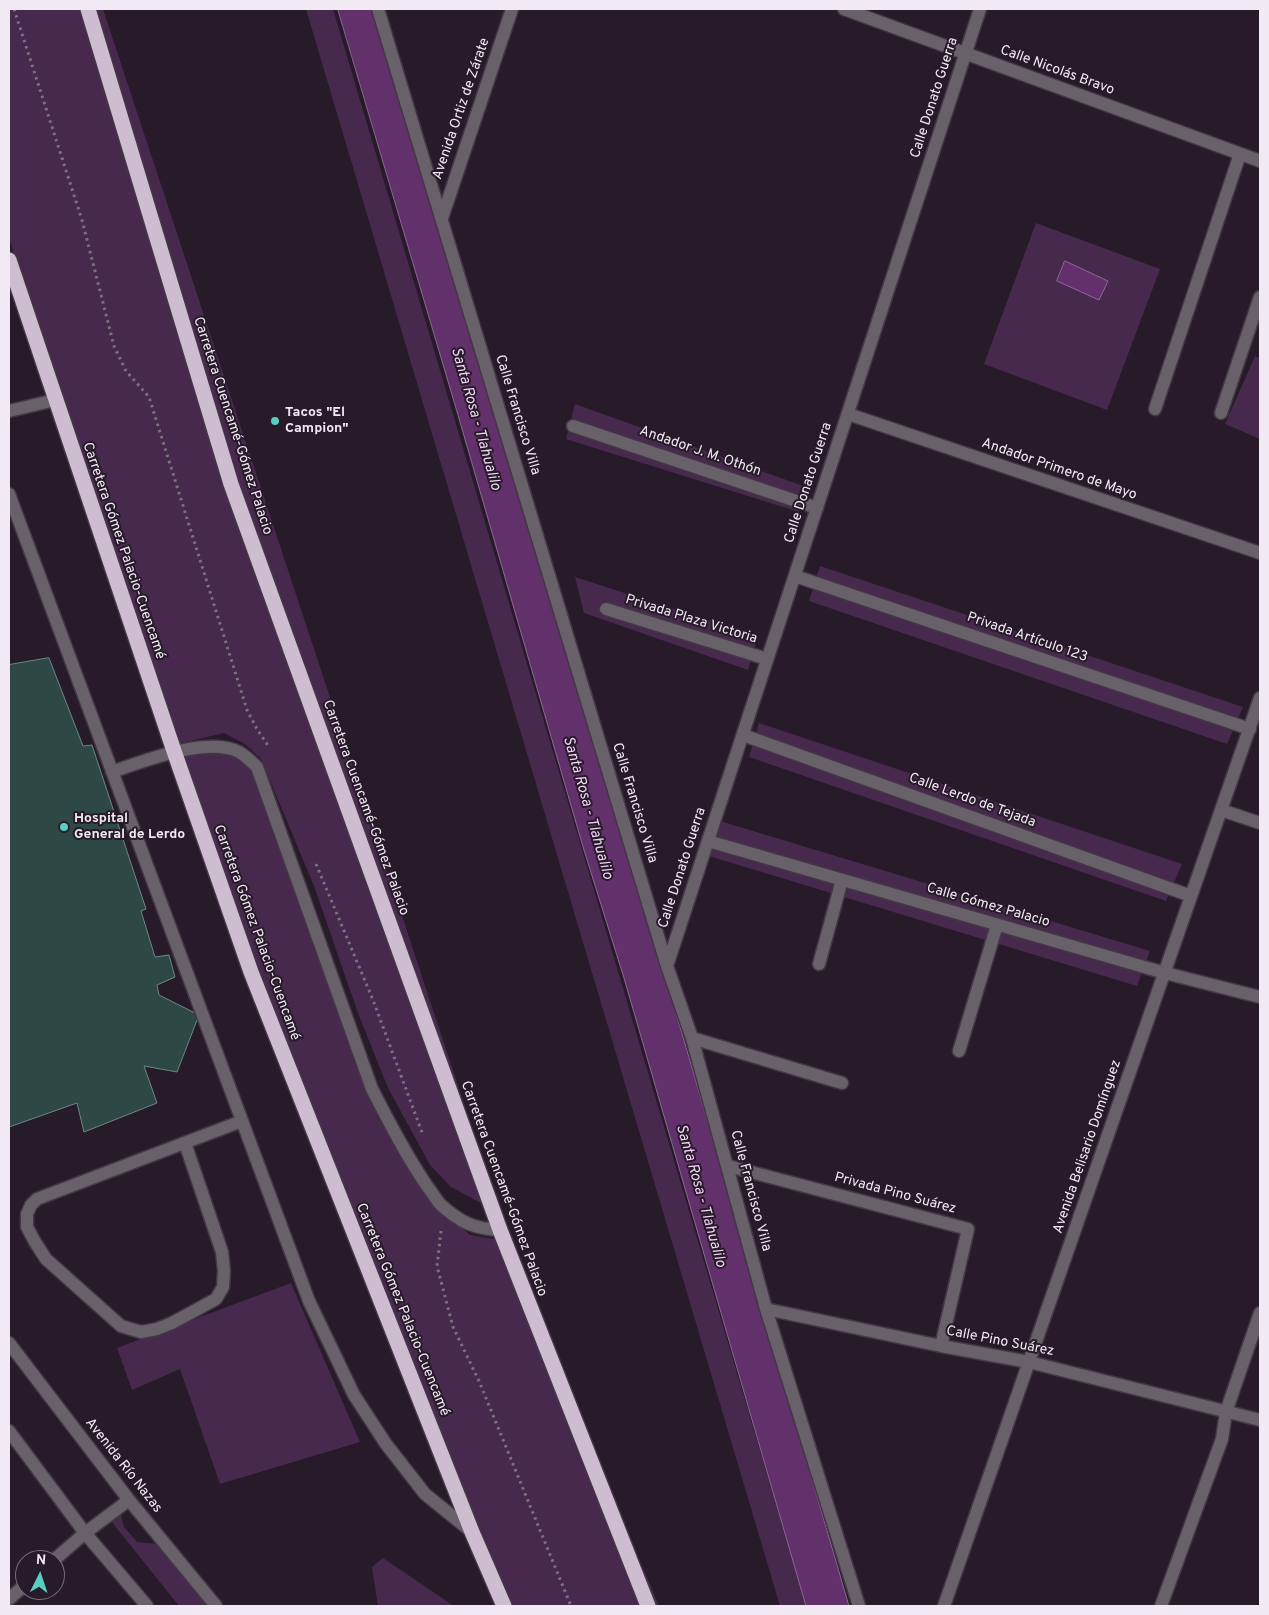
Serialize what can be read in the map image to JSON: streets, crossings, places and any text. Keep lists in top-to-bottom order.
{
  "streets": {
    "highway": ["Carretera Cuencamé-Gómez Palacio", "Carretera Gómez Palacio-Cuencamé"],
    "street": [
      "Calle Nicolás Bravo",
      "Calle Donato Guerra",
      "Avenida Ortiz de Zárate",
      "Calle Francisco Villa",
      "Andador J. M. Othón",
      "Andador Primero de Mayo",
      "Privada Plaza Victoria",
      "Privada Artículo 123",
      "Calle Lerdo de Tejada",
      "Calle Gómez Palacio",
      "Avenida Belisario Domínguez",
      "Privada Pino Suárez",
      "Calle Pino Suárez",
      "Avenida Río Nazas"
    ]
  },
  "crossings": [
    ["Calle Nicolás Bravo", "Calle Donato Guerra"],
    ["Calle Donato Guerra", "Calle Francisco Villa"],
    ["Calle Donato Guerra", "Andador J. M. Othón"],
    ["Calle Donato Guerra", "Andador Primero de Mayo"],
    ["Calle Donato Guerra", "Privada Plaza Victoria"],
    ["Calle Donato Guerra", "Privada Artículo 123"],
    ["Calle Donato Guerra", "Calle Lerdo de Tejada"],
    ["Calle Donato Guerra", "Calle Gómez Palacio"],
    ["Avenida Ortiz de Zárate", "Calle Francisco Villa"],
    ["Calle Francisco Villa", "Privada Pino Suárez"],
    ["Calle Francisco Villa", "Calle Pino Suárez"],
    ["Privada Artículo 123", "Avenida Belisario Domínguez"],
    ["Calle Lerdo de Tejada", "Avenida Belisario Domínguez"],
    ["Calle Gómez Palacio", "Avenida Belisario Domínguez"],
    ["Avenida Belisario Domínguez", "Calle Pino Suárez"],
    ["Privada Pino Suárez", "Calle Pino Suárez"]
  ],
  "water": ["Santa Rosa - Tlahualilo"],
  "places": ["Tacos \"El Campion\"", "Hospital General de Lerdo"],
  "north": "top"
}
